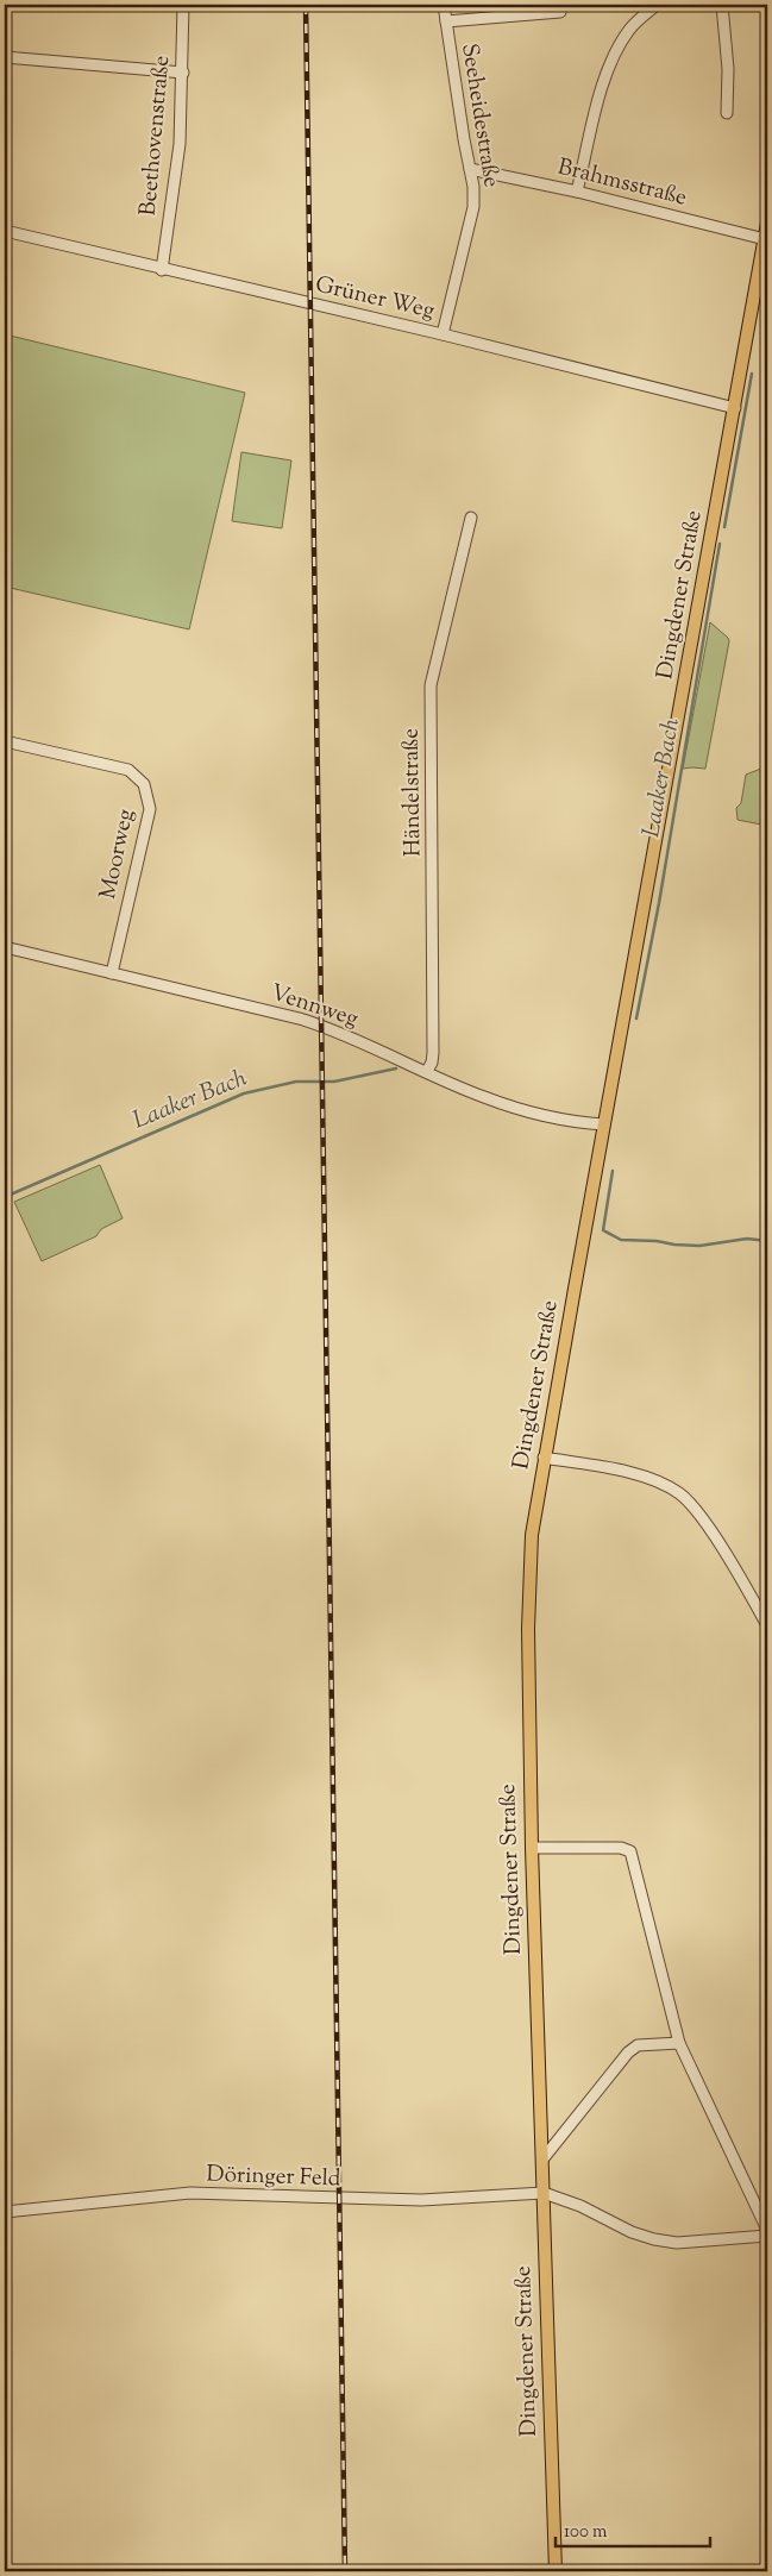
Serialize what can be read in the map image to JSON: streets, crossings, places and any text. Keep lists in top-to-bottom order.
{
  "streets": {
    "main road": ["Dingdener Straße"],
    "street": [
      "Seeheidestraße",
      "Beethovenstraße",
      "Brahmsstraße",
      "Grüner Weg",
      "Händelstraße",
      "Moorweg",
      "Vennweg",
      "Döringer Feld"
    ]
  },
  "crossings": [
    ["Seeheidestraße", "Brahmsstraße"],
    ["Seeheidestraße", "Grüner Weg"],
    ["Beethovenstraße", "Grüner Weg"],
    ["Brahmsstraße", "Dingdener Straße"],
    ["Grüner Weg", "Dingdener Straße"],
    ["Dingdener Straße", "Vennweg"],
    ["Dingdener Straße", "Döringer Feld"],
    ["Händelstraße", "Vennweg"],
    ["Moorweg", "Vennweg"]
  ],
  "water": ["Laaker Bach"],
  "scale_bar": "100 m"
}
